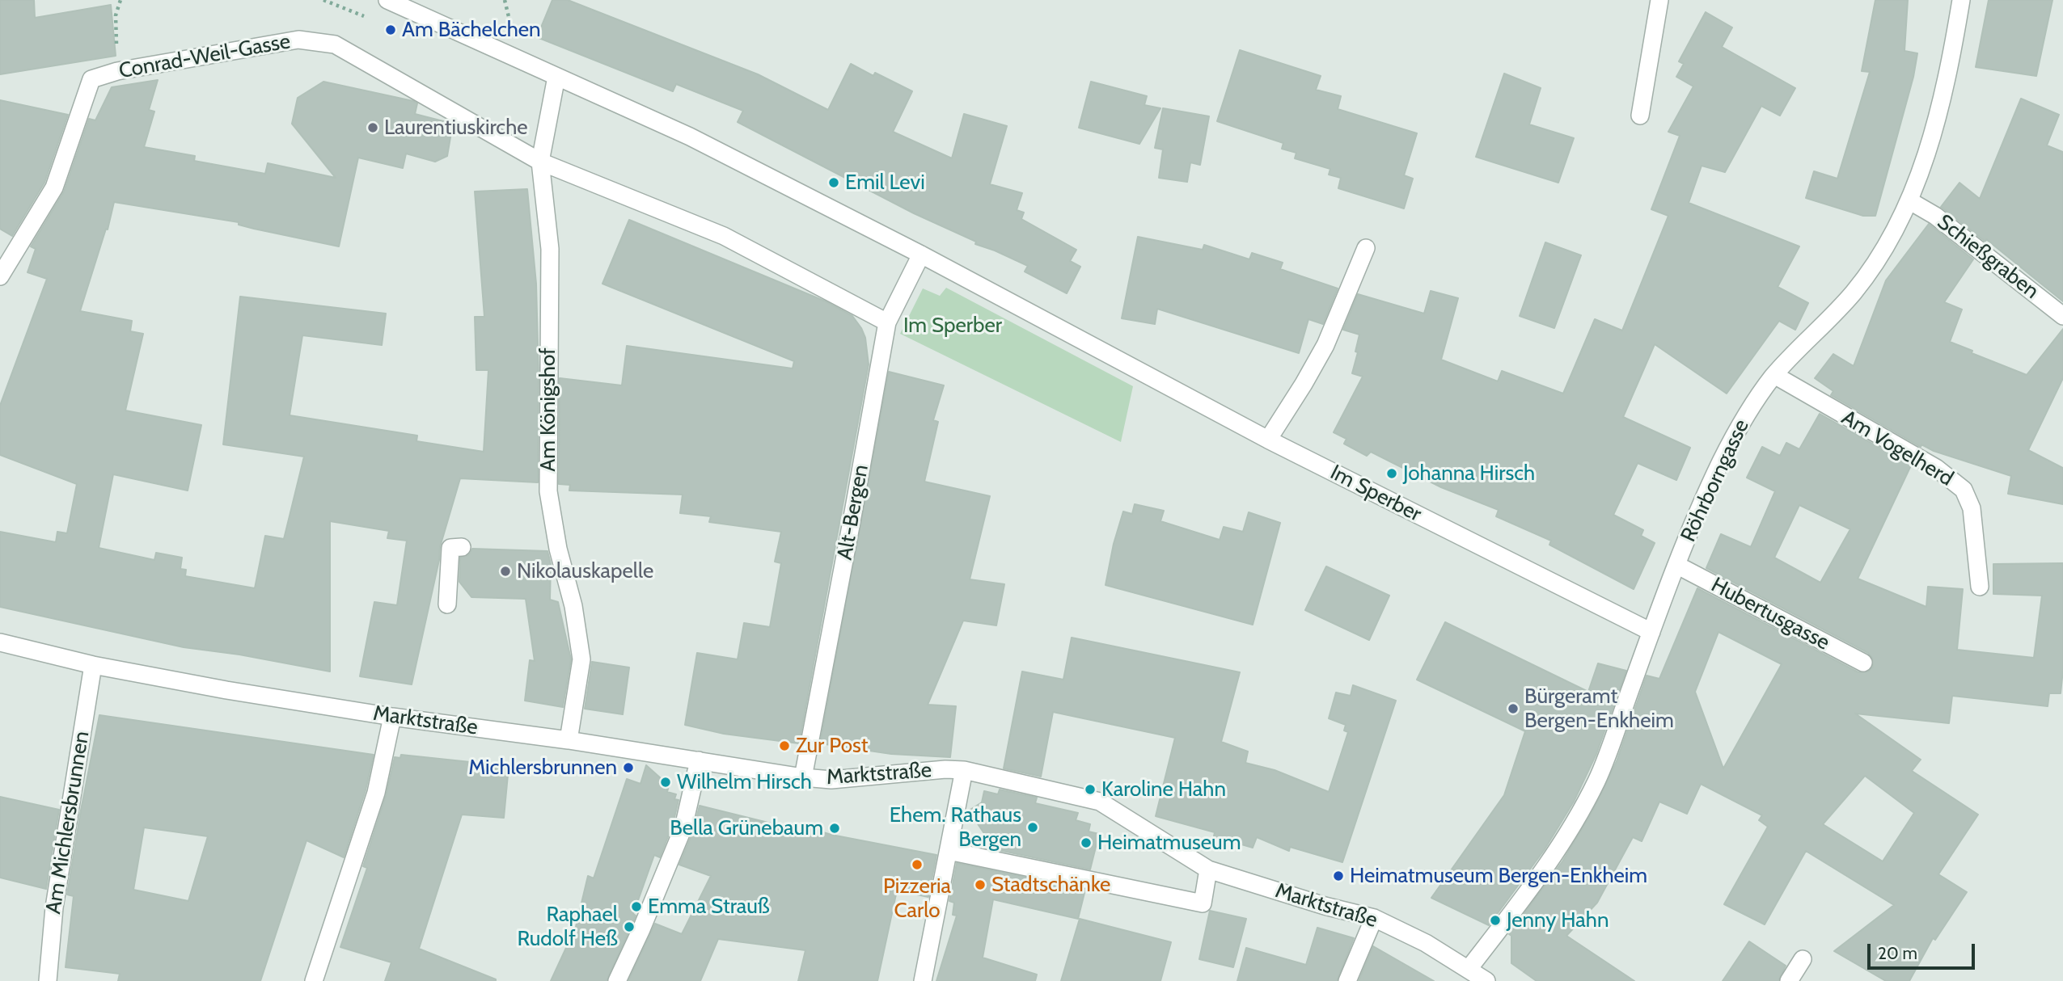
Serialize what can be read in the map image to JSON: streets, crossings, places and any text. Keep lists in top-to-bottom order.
{
  "streets": {
    "street": [
      "Conrad-Weil-Gasse",
      "Schießgraben",
      "Am Königshof",
      "Am Vogelherd",
      "Röhrborngasse",
      "Im Sperber",
      "Alt-Bergen",
      "Hubertusgasse",
      "Marktstraße",
      "Am Michlersbrunnen"
    ]
  },
  "crossings": [
    ["Conrad-Weil-Gasse", "Am Königshof"],
    ["Schießgraben", "Röhrborngasse"],
    ["Am Königshof", "Im Sperber"],
    ["Am Königshof", "Marktstraße"],
    ["Am Vogelherd", "Röhrborngasse"],
    ["Röhrborngasse", "Im Sperber"],
    ["Röhrborngasse", "Hubertusgasse"],
    ["Röhrborngasse", "Marktstraße"],
    ["Im Sperber", "Alt-Bergen"],
    ["Alt-Bergen", "Marktstraße"],
    ["Marktstraße", "Am Michlersbrunnen"]
  ],
  "parks": ["Im Sperber"],
  "places": [
    "Am Bächelchen",
    "Laurentiuskirche",
    "Emil Levi",
    "Johanna Hirsch",
    "Nikolauskapelle",
    "Bürgeramt Bergen-Enkheim",
    "Zur Post",
    "Michlersbrunnen",
    "Wilhelm Hirsch",
    "Karoline Hahn",
    "Ehem. Rathaus Bergen",
    "Bella Grünebaum",
    "Heimatmuseum",
    "Pizzeria Carlo",
    "Heimatmuseum Bergen-Enkheim",
    "Stadtschänke",
    "Emma Strauß",
    "Jenny Hahn",
    "Raphael Rudolf Heß"
  ],
  "scale_bar": "20 m"
}
